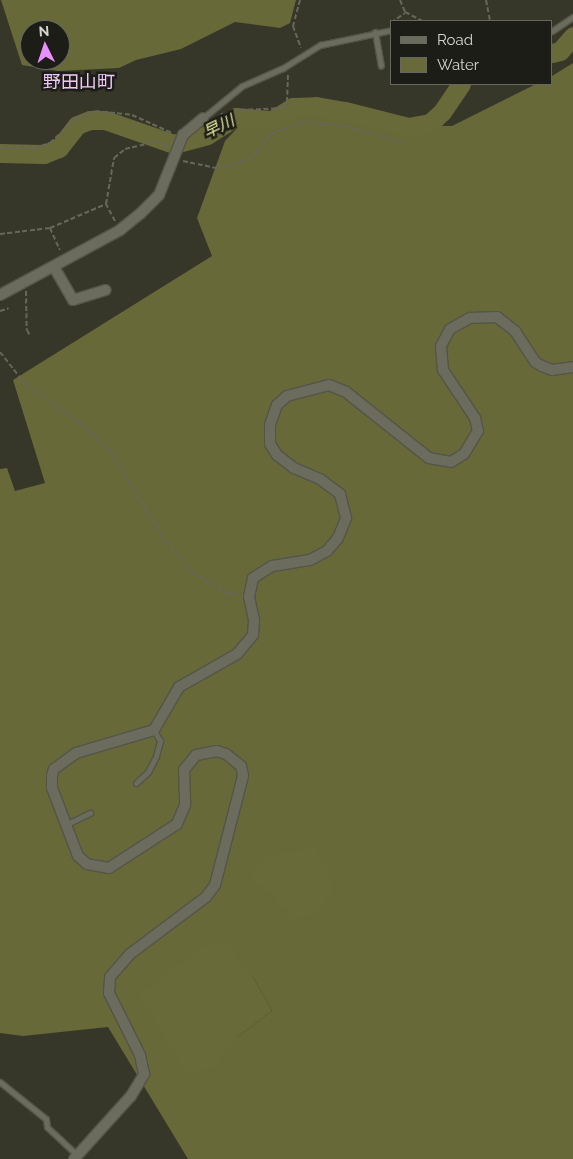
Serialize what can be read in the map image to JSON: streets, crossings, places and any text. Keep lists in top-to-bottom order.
{
  "districts": ["野田山町"],
  "water": ["早川"],
  "legend": ["Road", "Water"],
  "north": "top"
}
